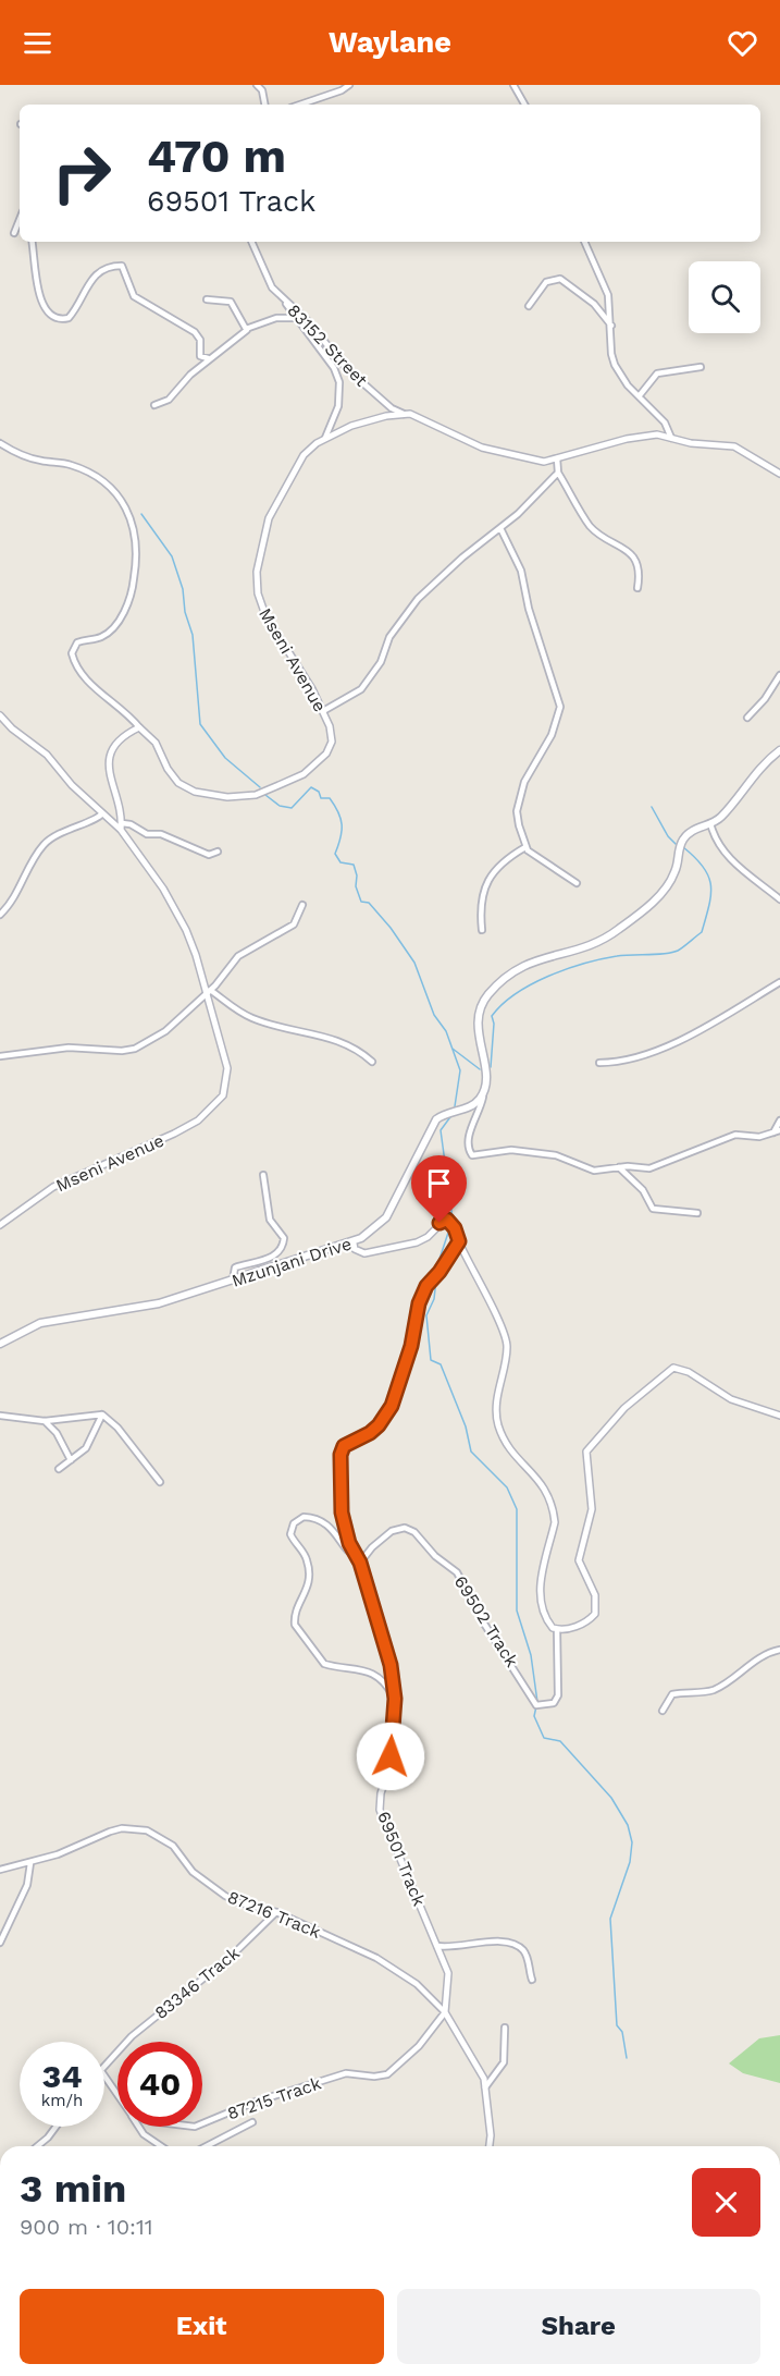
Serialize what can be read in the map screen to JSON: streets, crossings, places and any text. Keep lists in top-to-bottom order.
{
  "streets": {
    "main road": ["Mzunjani Drive"],
    "street": [
      "83152 Street",
      "Mseni Avenue",
      "69502 Track",
      "69501 Track",
      "87216 Track",
      "83346 Track",
      "87215 Track"
    ]
  },
  "crossings": [
    ["83152 Street", "Mseni Avenue"],
    ["69502 Track", "69501 Track"],
    ["69501 Track", "87216 Track"],
    ["69501 Track", "87215 Track"],
    ["87216 Track", "83346 Track"],
    ["87216 Track", "87215 Track"]
  ],
  "page": {
    "header": "Waylane",
    "turn": ["470 m", "69501 Track"],
    "speed": "34 km/h",
    "limit": "40",
    "heading": ["3 min", "900 m · 10:11"],
    "buttons": ["Exit", "Share"]
  }
}
